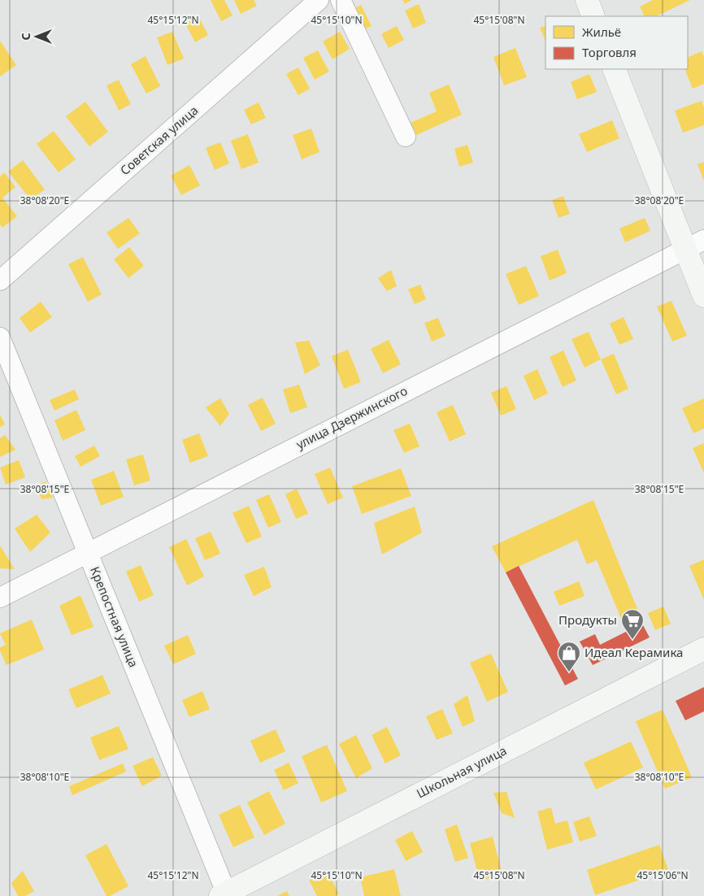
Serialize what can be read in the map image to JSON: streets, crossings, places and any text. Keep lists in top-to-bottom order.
{
  "streets": {
    "street": [
      "Советская улица",
      "улица Дзержинского",
      "Крепостная улица",
      "Школьная улица"
    ]
  },
  "crossings": [
    ["улица Дзержинского", "Крепостная улица"],
    ["Крепостная улица", "Школьная улица"]
  ],
  "places": {
    "supermarket": ["Продукты"],
    "shop": ["Идеал Керамика"]
  },
  "legend": ["Жильё", "Торговля"],
  "north": "left",
  "coordinates": [
    "45°15'12\"N",
    "45°15'10\"N",
    "45°15'08\"N",
    "38°08'20\"E",
    "38°08'15\"E",
    "38°08'10\"E",
    "45°15'06\"N"
  ]
}
